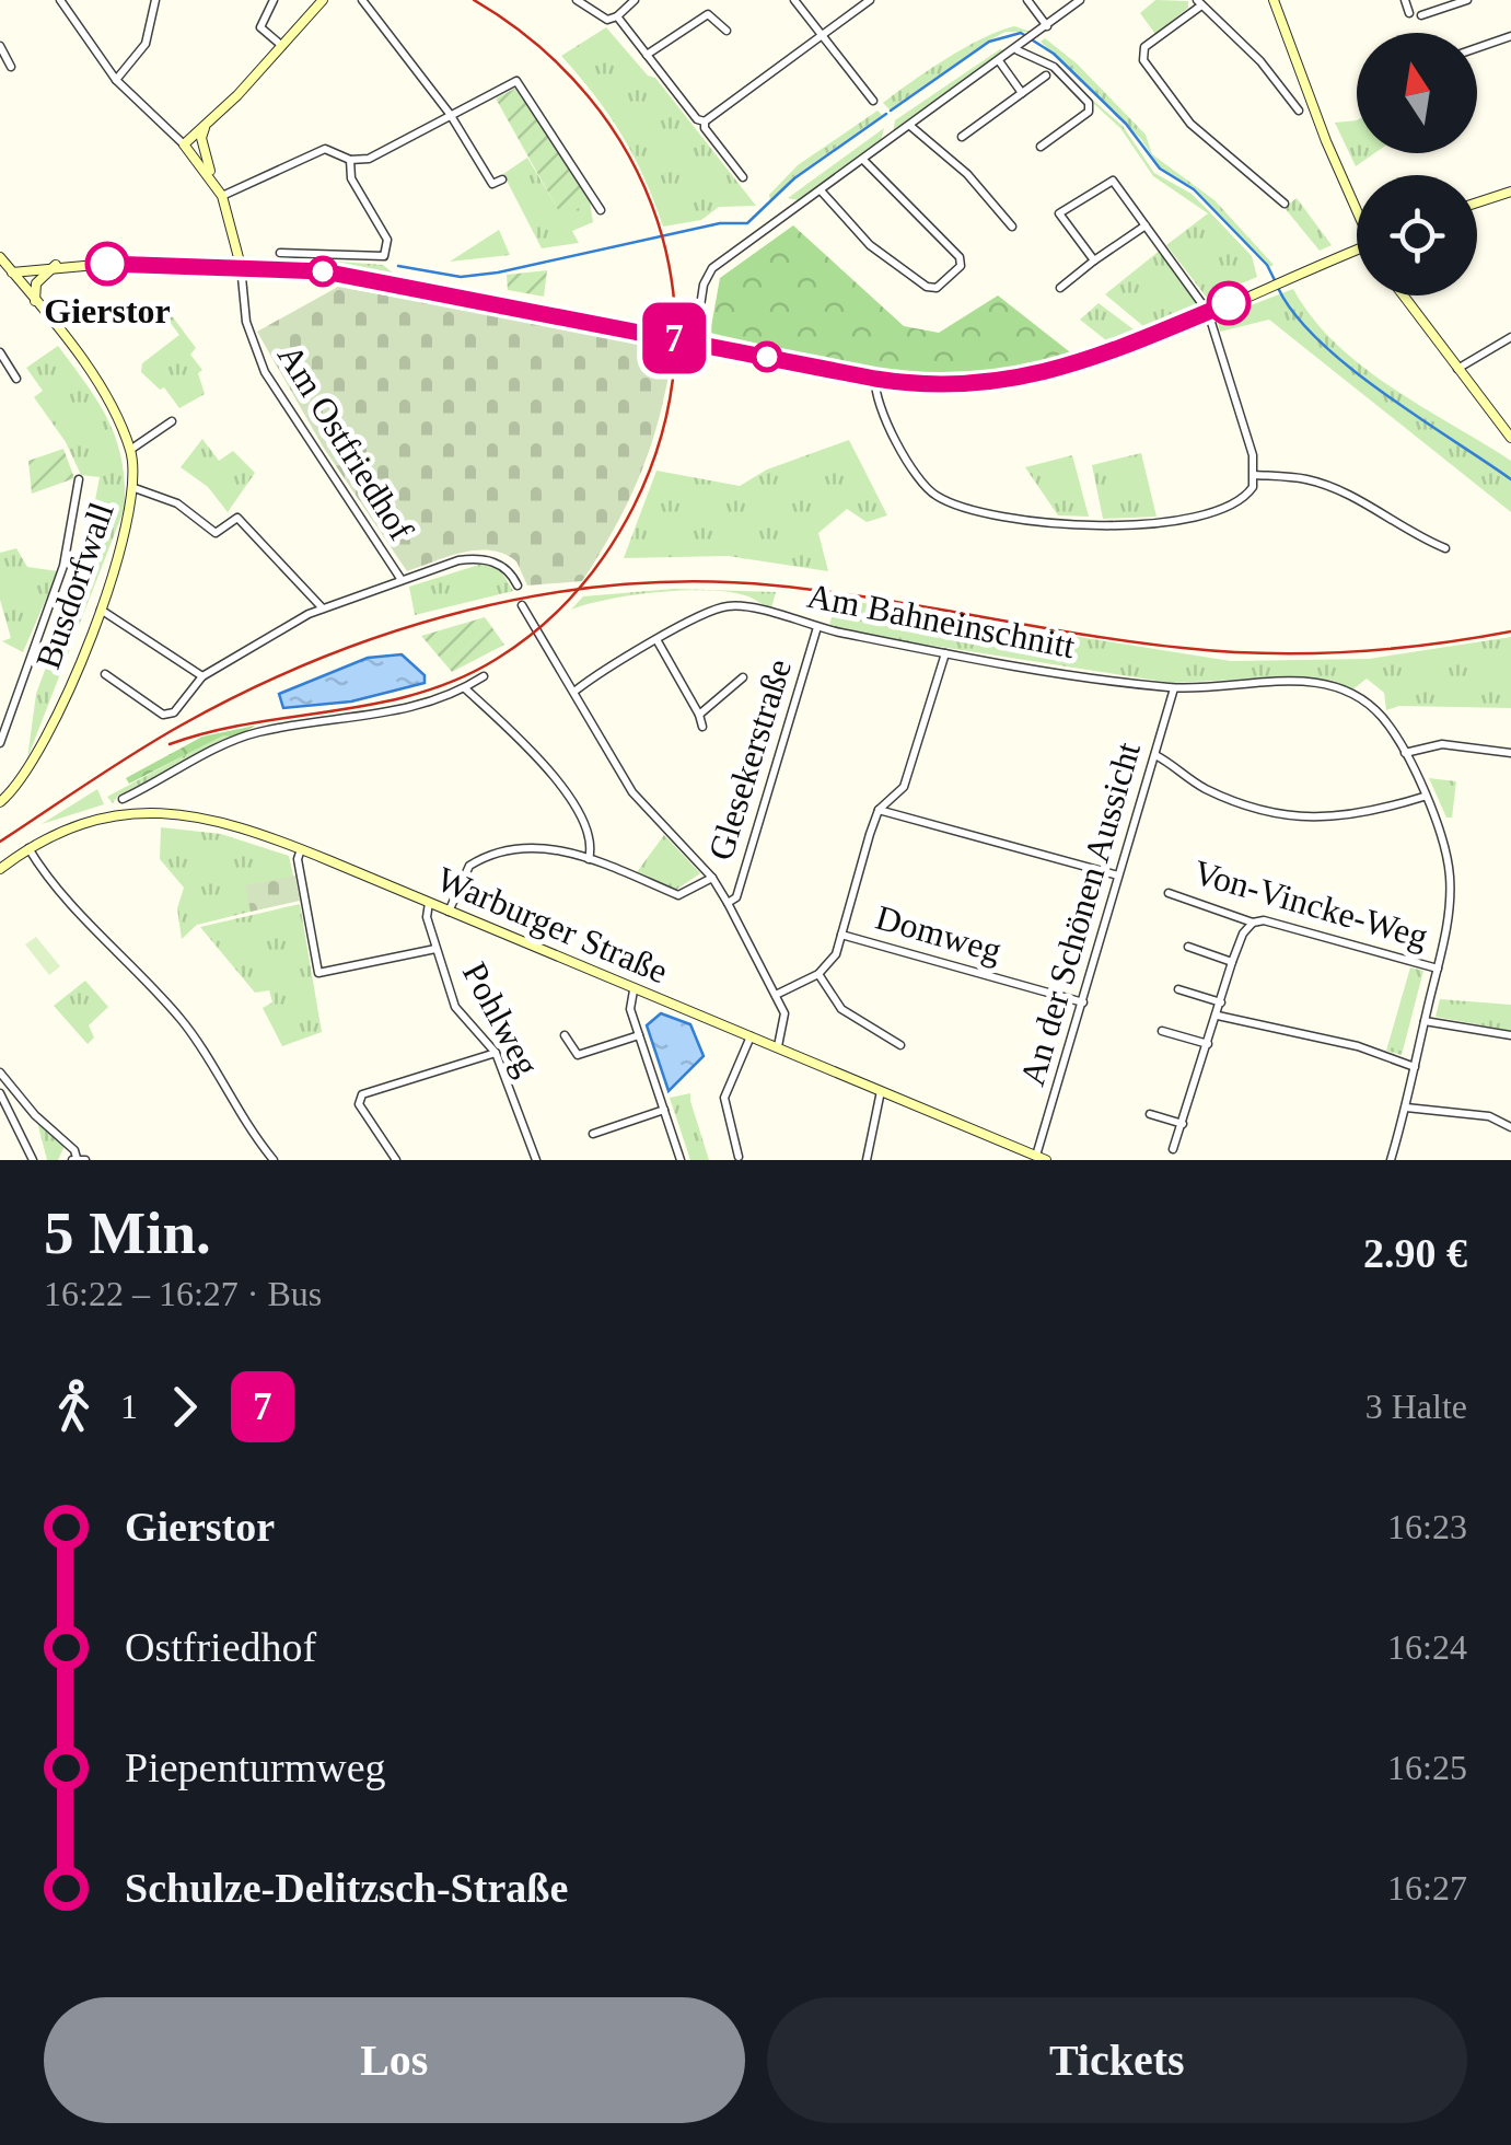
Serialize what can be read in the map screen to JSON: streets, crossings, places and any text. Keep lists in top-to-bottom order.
{
  "streets": {
    "main road": ["Busdorfwall", "Warburger Straße"],
    "street": [
      "Am Ostfriedhof",
      "Am Bahneinschnitt",
      "Glesekerstraße",
      "Von-Vincke-Weg",
      "An der Schönen Aussicht",
      "Domweg",
      "Pohlweg"
    ]
  },
  "crossings": [
    ["Am Bahneinschnitt", "Glesekerstraße"],
    ["Am Bahneinschnitt", "An der Schönen Aussicht"],
    ["An der Schönen Aussicht", "Warburger Straße"],
    ["An der Schönen Aussicht", "Domweg"],
    ["Warburger Straße", "Pohlweg"]
  ],
  "places": ["Gierstor"],
  "lines": ["bus line 7"],
  "north": "top",
  "page": {
    "on_map": "7",
    "heading": ["5 Min.", "16:22 – 16:27 · Bus", "2.90 €"],
    "legs": ["1", "7", "3 Halte"],
    "list": [
      {
        "name": "Gierstor",
        "value": "16:23"
      },
      {
        "name": "Ostfriedhof",
        "value": "16:24"
      },
      {
        "name": "Piepenturmweg",
        "value": "16:25"
      },
      {
        "name": "Schulze-Delitzsch-Straße",
        "value": "16:27"
      }
    ],
    "buttons": ["Los", "Tickets"]
  }
}
